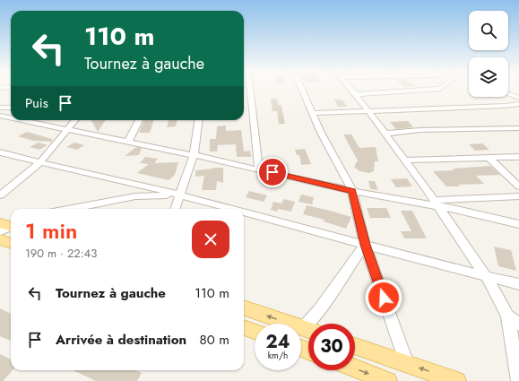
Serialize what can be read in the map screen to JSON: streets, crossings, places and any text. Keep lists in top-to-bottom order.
{
  "page": {
    "turn": ["110 m", "Tournez à gauche"],
    "then": "Puis",
    "heading": ["1 min", "190 m · 22:43"],
    "list": [
      {
        "name": "Tournez à gauche",
        "value": "110 m"
      },
      {
        "name": "Arrivée à destination",
        "value": "80 m"
      }
    ],
    "speed": "24 km/h",
    "limit": "30"
  }
}
